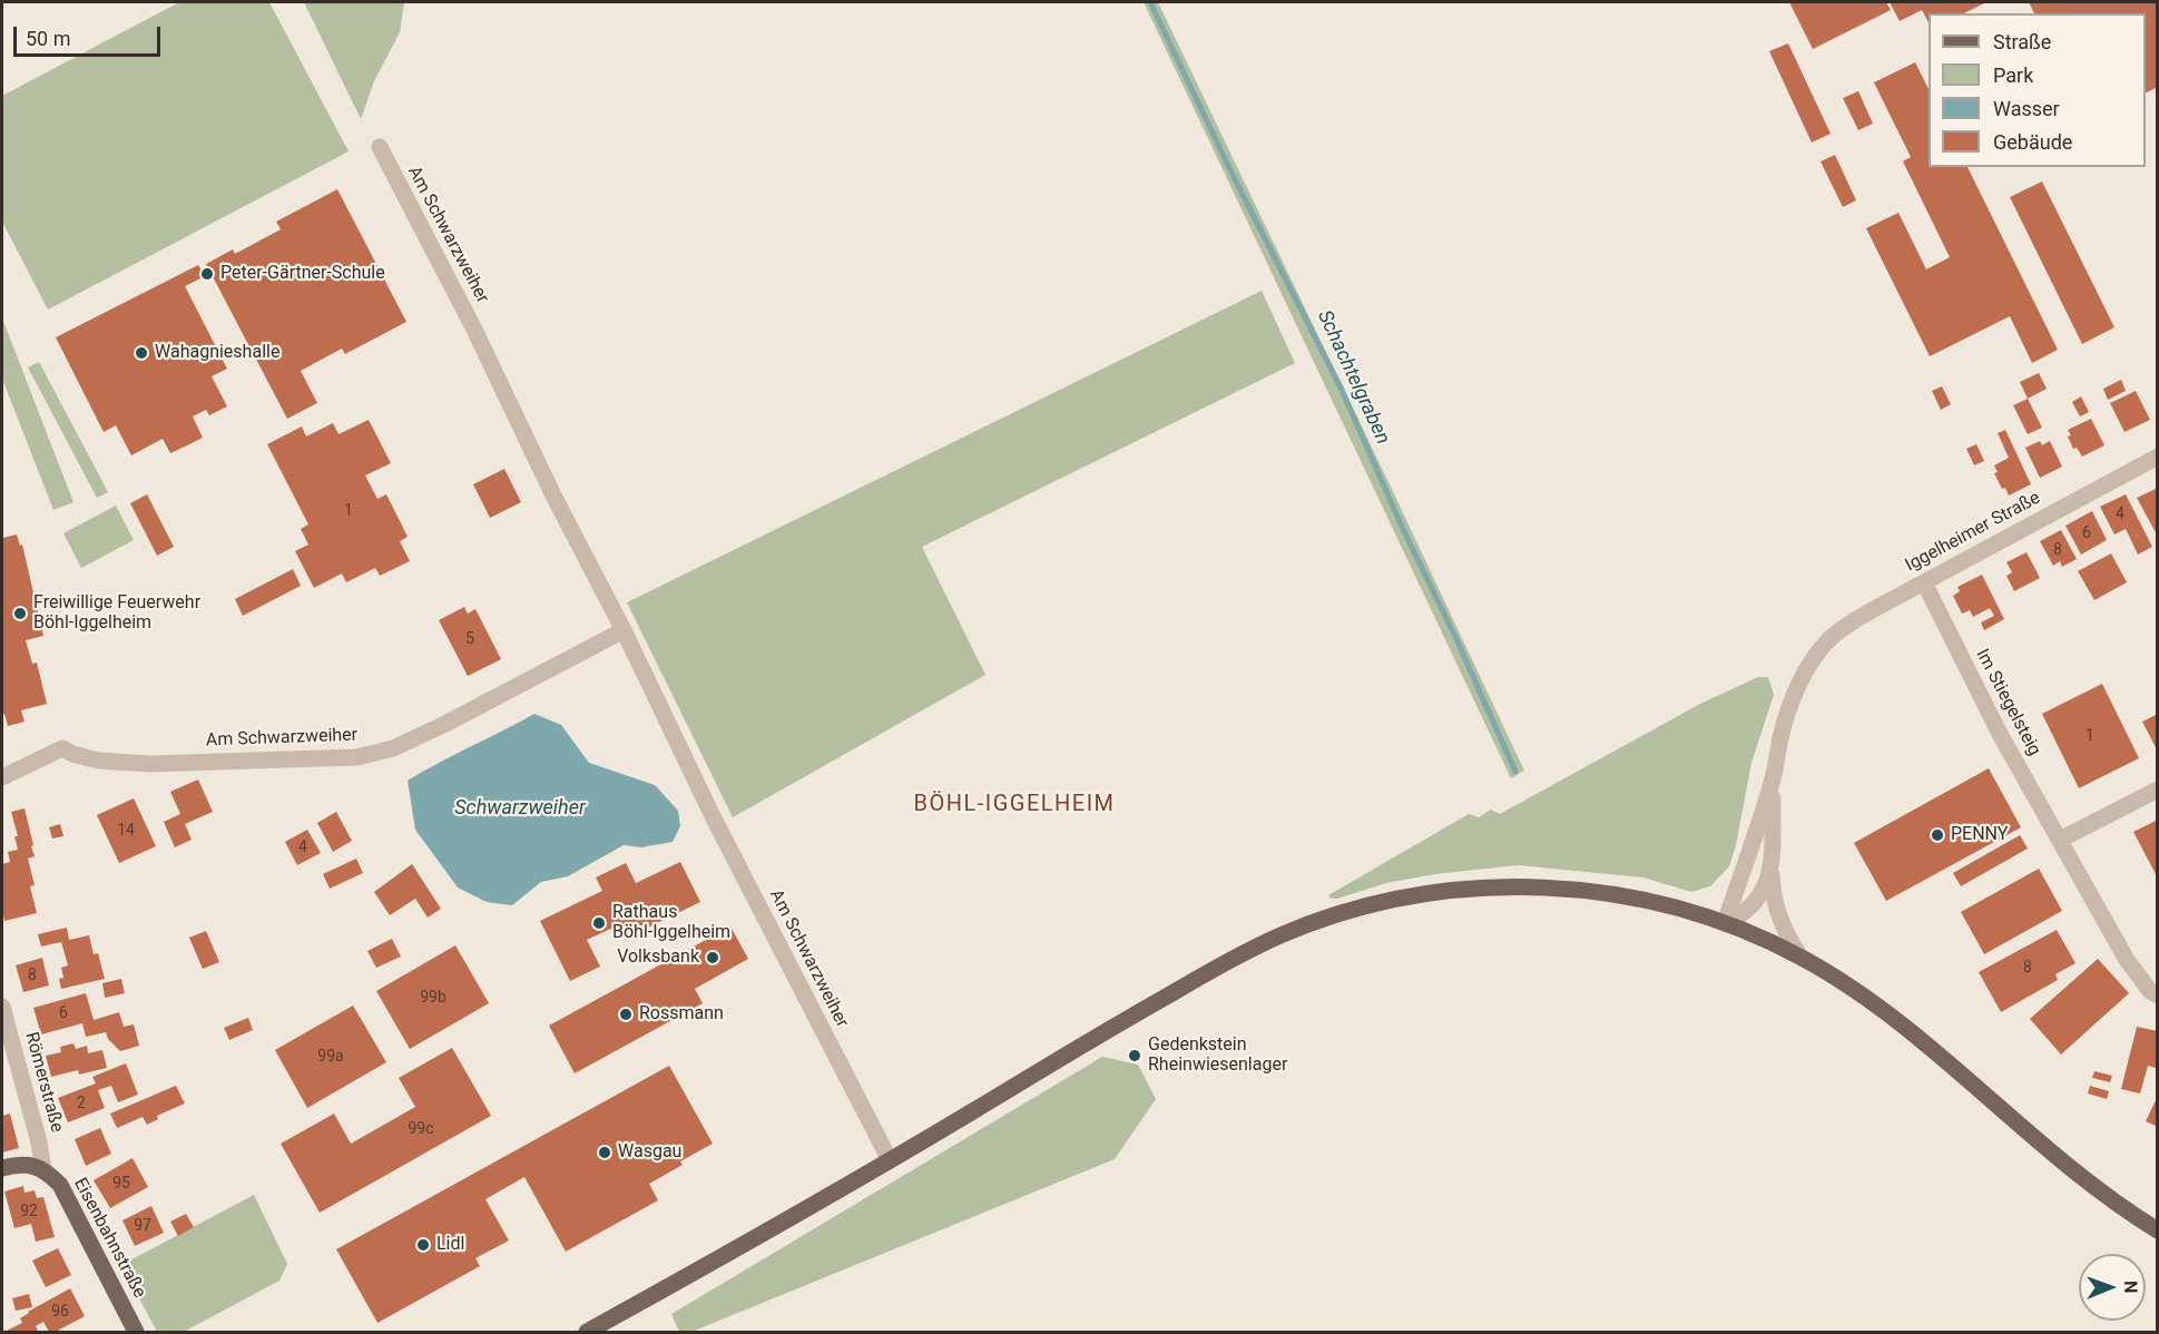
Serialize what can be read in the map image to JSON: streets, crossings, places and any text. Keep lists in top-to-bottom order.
{
  "streets": {
    "main road": ["Eisenbahnstraße"],
    "street": [
      "Am Schwarzweiher",
      "Iggelheimer Straße",
      "Im Stiegelsteig",
      "Römerstraße"
    ]
  },
  "crossings": [
    ["Iggelheimer Straße", "Im Stiegelsteig"],
    ["Römerstraße", "Eisenbahnstraße"]
  ],
  "districts": ["BÖHL-IGGELHEIM"],
  "water": ["Schachtelgraben", "Schwarzweiher"],
  "places": [
    "Peter-Gärtner-Schule",
    "Wahagnieshalle",
    "Freiwillige Feuerwehr Böhl-Iggelheim",
    "PENNY",
    "Rathaus Böhl-Iggelheim",
    "Volksbank",
    "Rossmann",
    "Gedenkstein Rheinwiesenlager",
    "Wasgau",
    "Lidl"
  ],
  "house_numbers": [
    "1",
    "4",
    "6",
    "8",
    "5",
    "1",
    "14",
    "4",
    "8",
    "8",
    "99b",
    "6",
    "99a",
    "2",
    "99c",
    "95",
    "92",
    "97",
    "96"
  ],
  "legend": [
    "Straße",
    "Park",
    "Wasser",
    "Gebäude"
  ],
  "scale_bar": "50 m",
  "north": "right"
}
